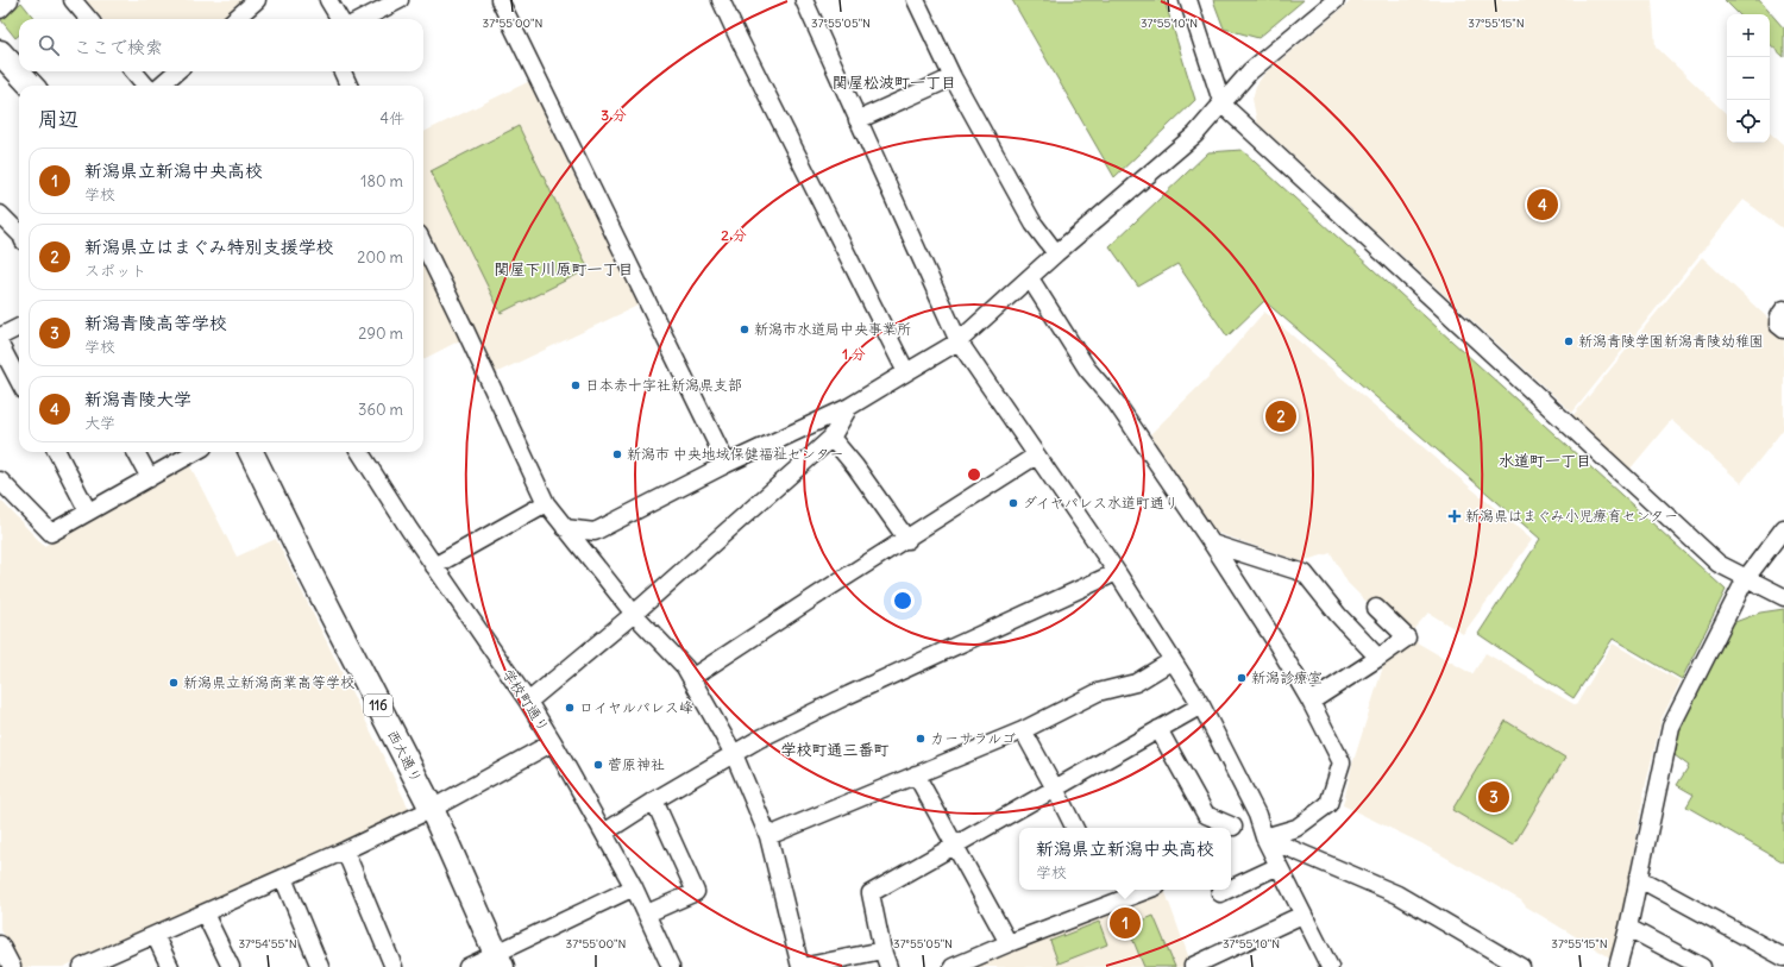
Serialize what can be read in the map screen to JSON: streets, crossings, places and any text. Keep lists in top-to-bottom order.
{
  "streets": {
    "highway": ["116", "西大通り"],
    "street": ["学校町通り"]
  },
  "districts": [
    "関屋松波町一丁目",
    "関屋下川原町一丁目",
    "水道町一丁目",
    "学校町通三番町"
  ],
  "places": {
    "other": [
      "新潟市水道局中央事業所",
      "新潟青陵学園新潟青陵幼稚園",
      "日本赤十字社新潟県支部",
      "新潟市 中央地域保健福祉センター",
      "ダイヤパレス水道町通り",
      "新潟診療室",
      "新潟県立新潟商業高等学校",
      "ロイヤルパレス峰",
      "カーサラルゴ",
      "菅原神社"
    ],
    "health": ["新潟県はまぐみ小児療育センター"]
  },
  "page": {
    "map_buttons": ["+", "−"],
    "search": "ここで検索",
    "heading": ["周辺", "4件"],
    "list": [
      {
        "mark": "1",
        "name": "新潟県立新潟中央高校",
        "note": "学校",
        "value": "180 m"
      },
      {
        "mark": "2",
        "name": "新潟県立はまぐみ特別支援学校",
        "note": "スポット",
        "value": "200 m"
      },
      {
        "mark": "3",
        "name": "新潟青陵高等学校",
        "note": "学校",
        "value": "290 m"
      },
      {
        "mark": "4",
        "name": "新潟青陵大学",
        "note": "大学",
        "value": "360 m"
      }
    ],
    "pins": [
      "4",
      "2",
      "3",
      "1"
    ],
    "popup": ["新潟県立新潟中央高校", "学校"]
  },
  "coordinates": [
    "37°55'00\"N",
    "37°55'05\"N",
    "37°55'10\"N",
    "37°55'15\"N",
    "37°54'55\"N"
  ],
  "rings": ["3 分", "2 分", "1 分"]
}
